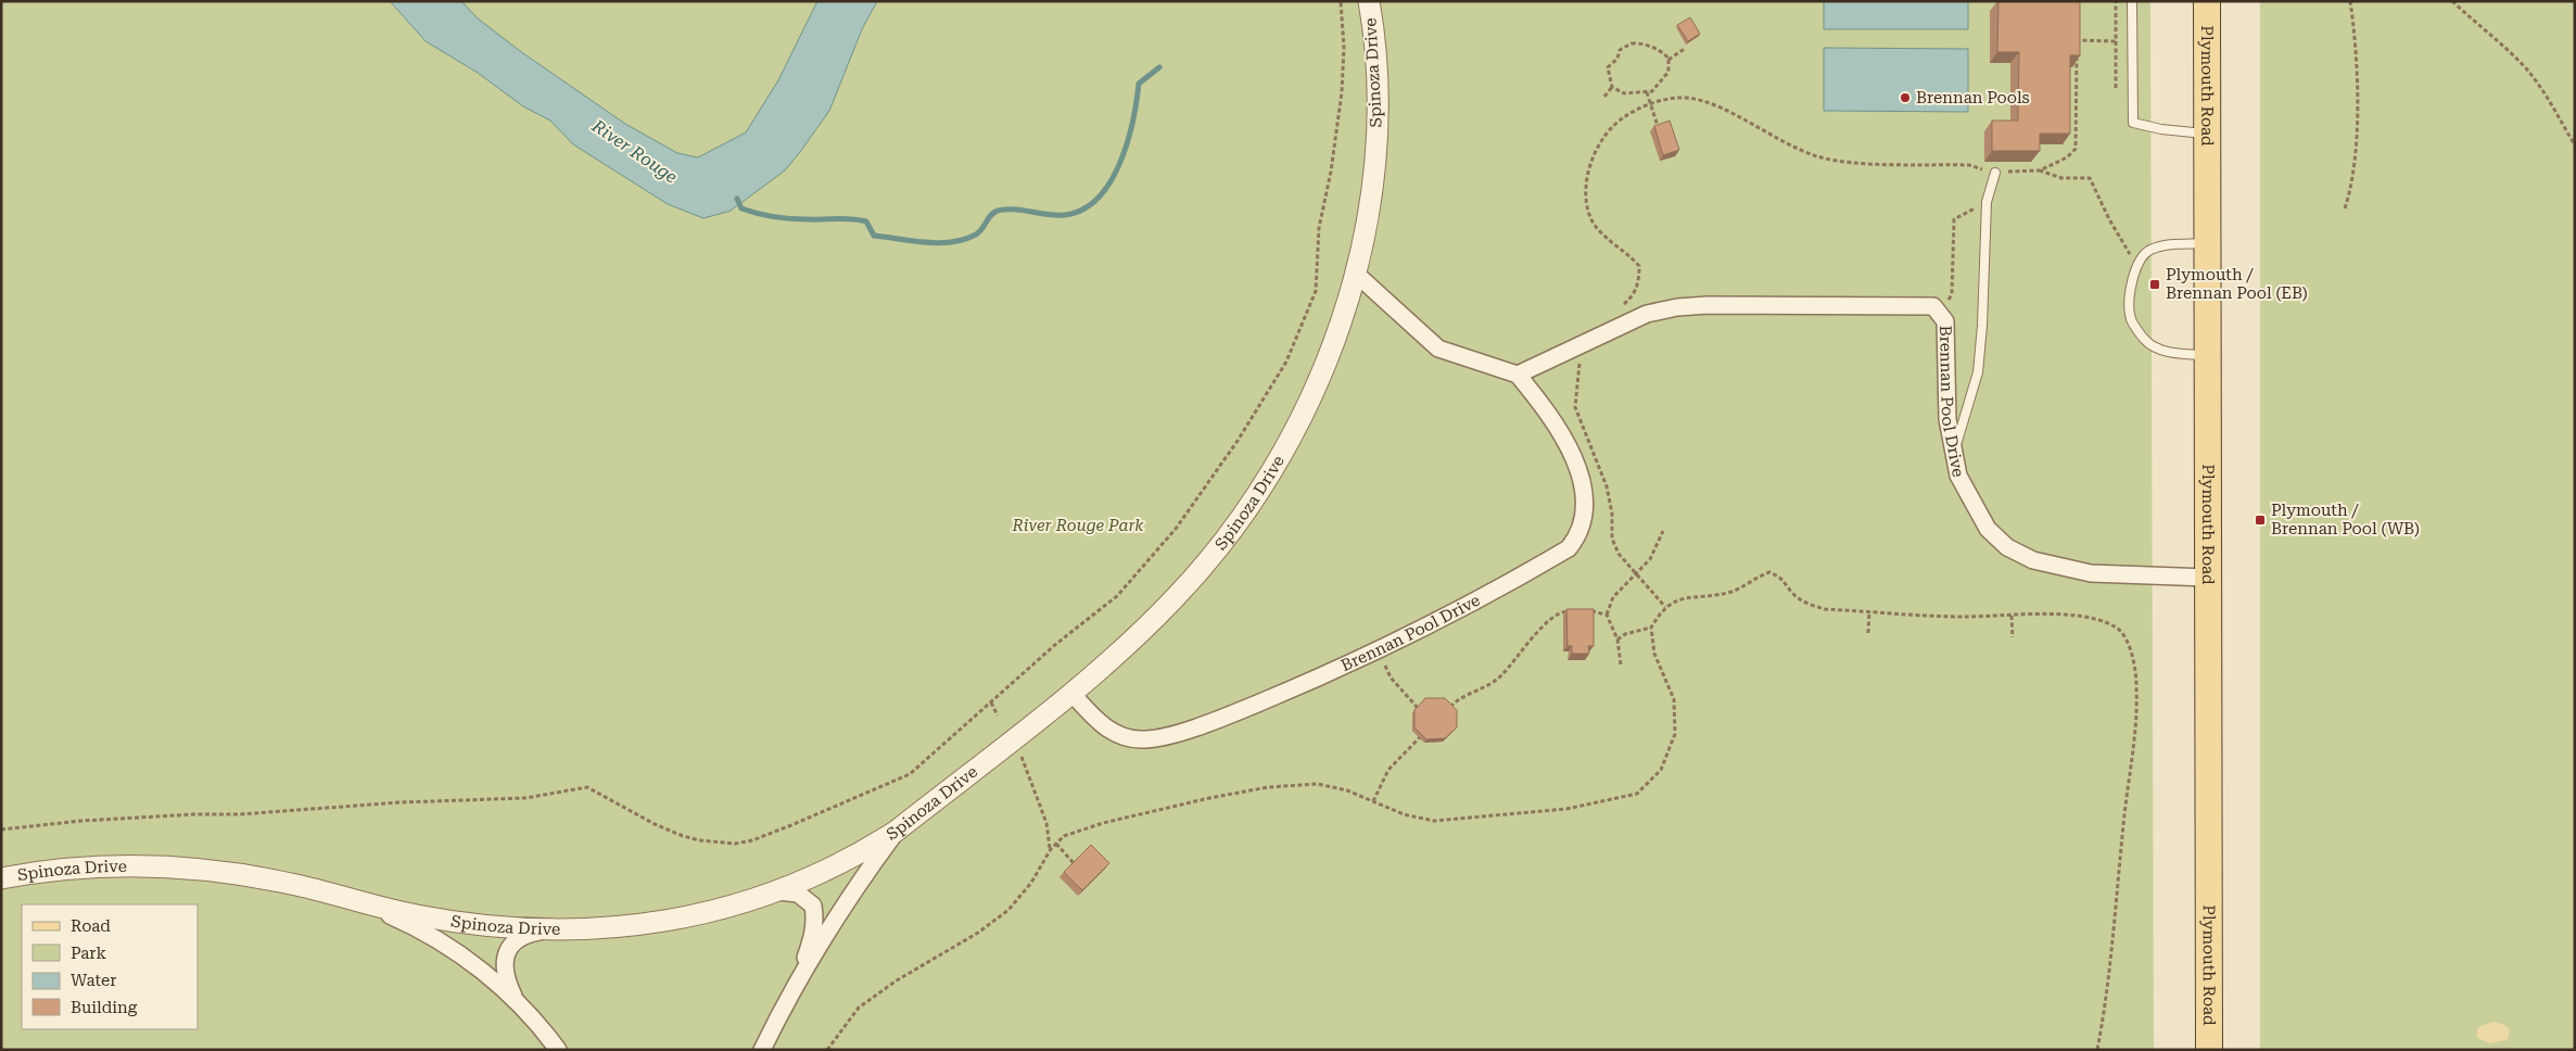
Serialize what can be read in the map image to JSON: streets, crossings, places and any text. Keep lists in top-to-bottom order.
{
  "streets": {
    "main road": ["Plymouth Road"],
    "street": ["Spinoza Drive", "Brennan Pool Drive"]
  },
  "crossings": [
    ["Spinoza Drive", "Brennan Pool Drive"],
    ["Plymouth Road", "Brennan Pool Drive"]
  ],
  "water": ["River Rouge"],
  "parks": ["River Rouge Park"],
  "places": {
    "other": ["Brennan Pools"],
    "transit": ["Plymouth / Brennan Pool (EB)", "Plymouth / Brennan Pool (WB)"]
  },
  "legend": [
    "Road",
    "Park",
    "Water",
    "Building"
  ]
}
